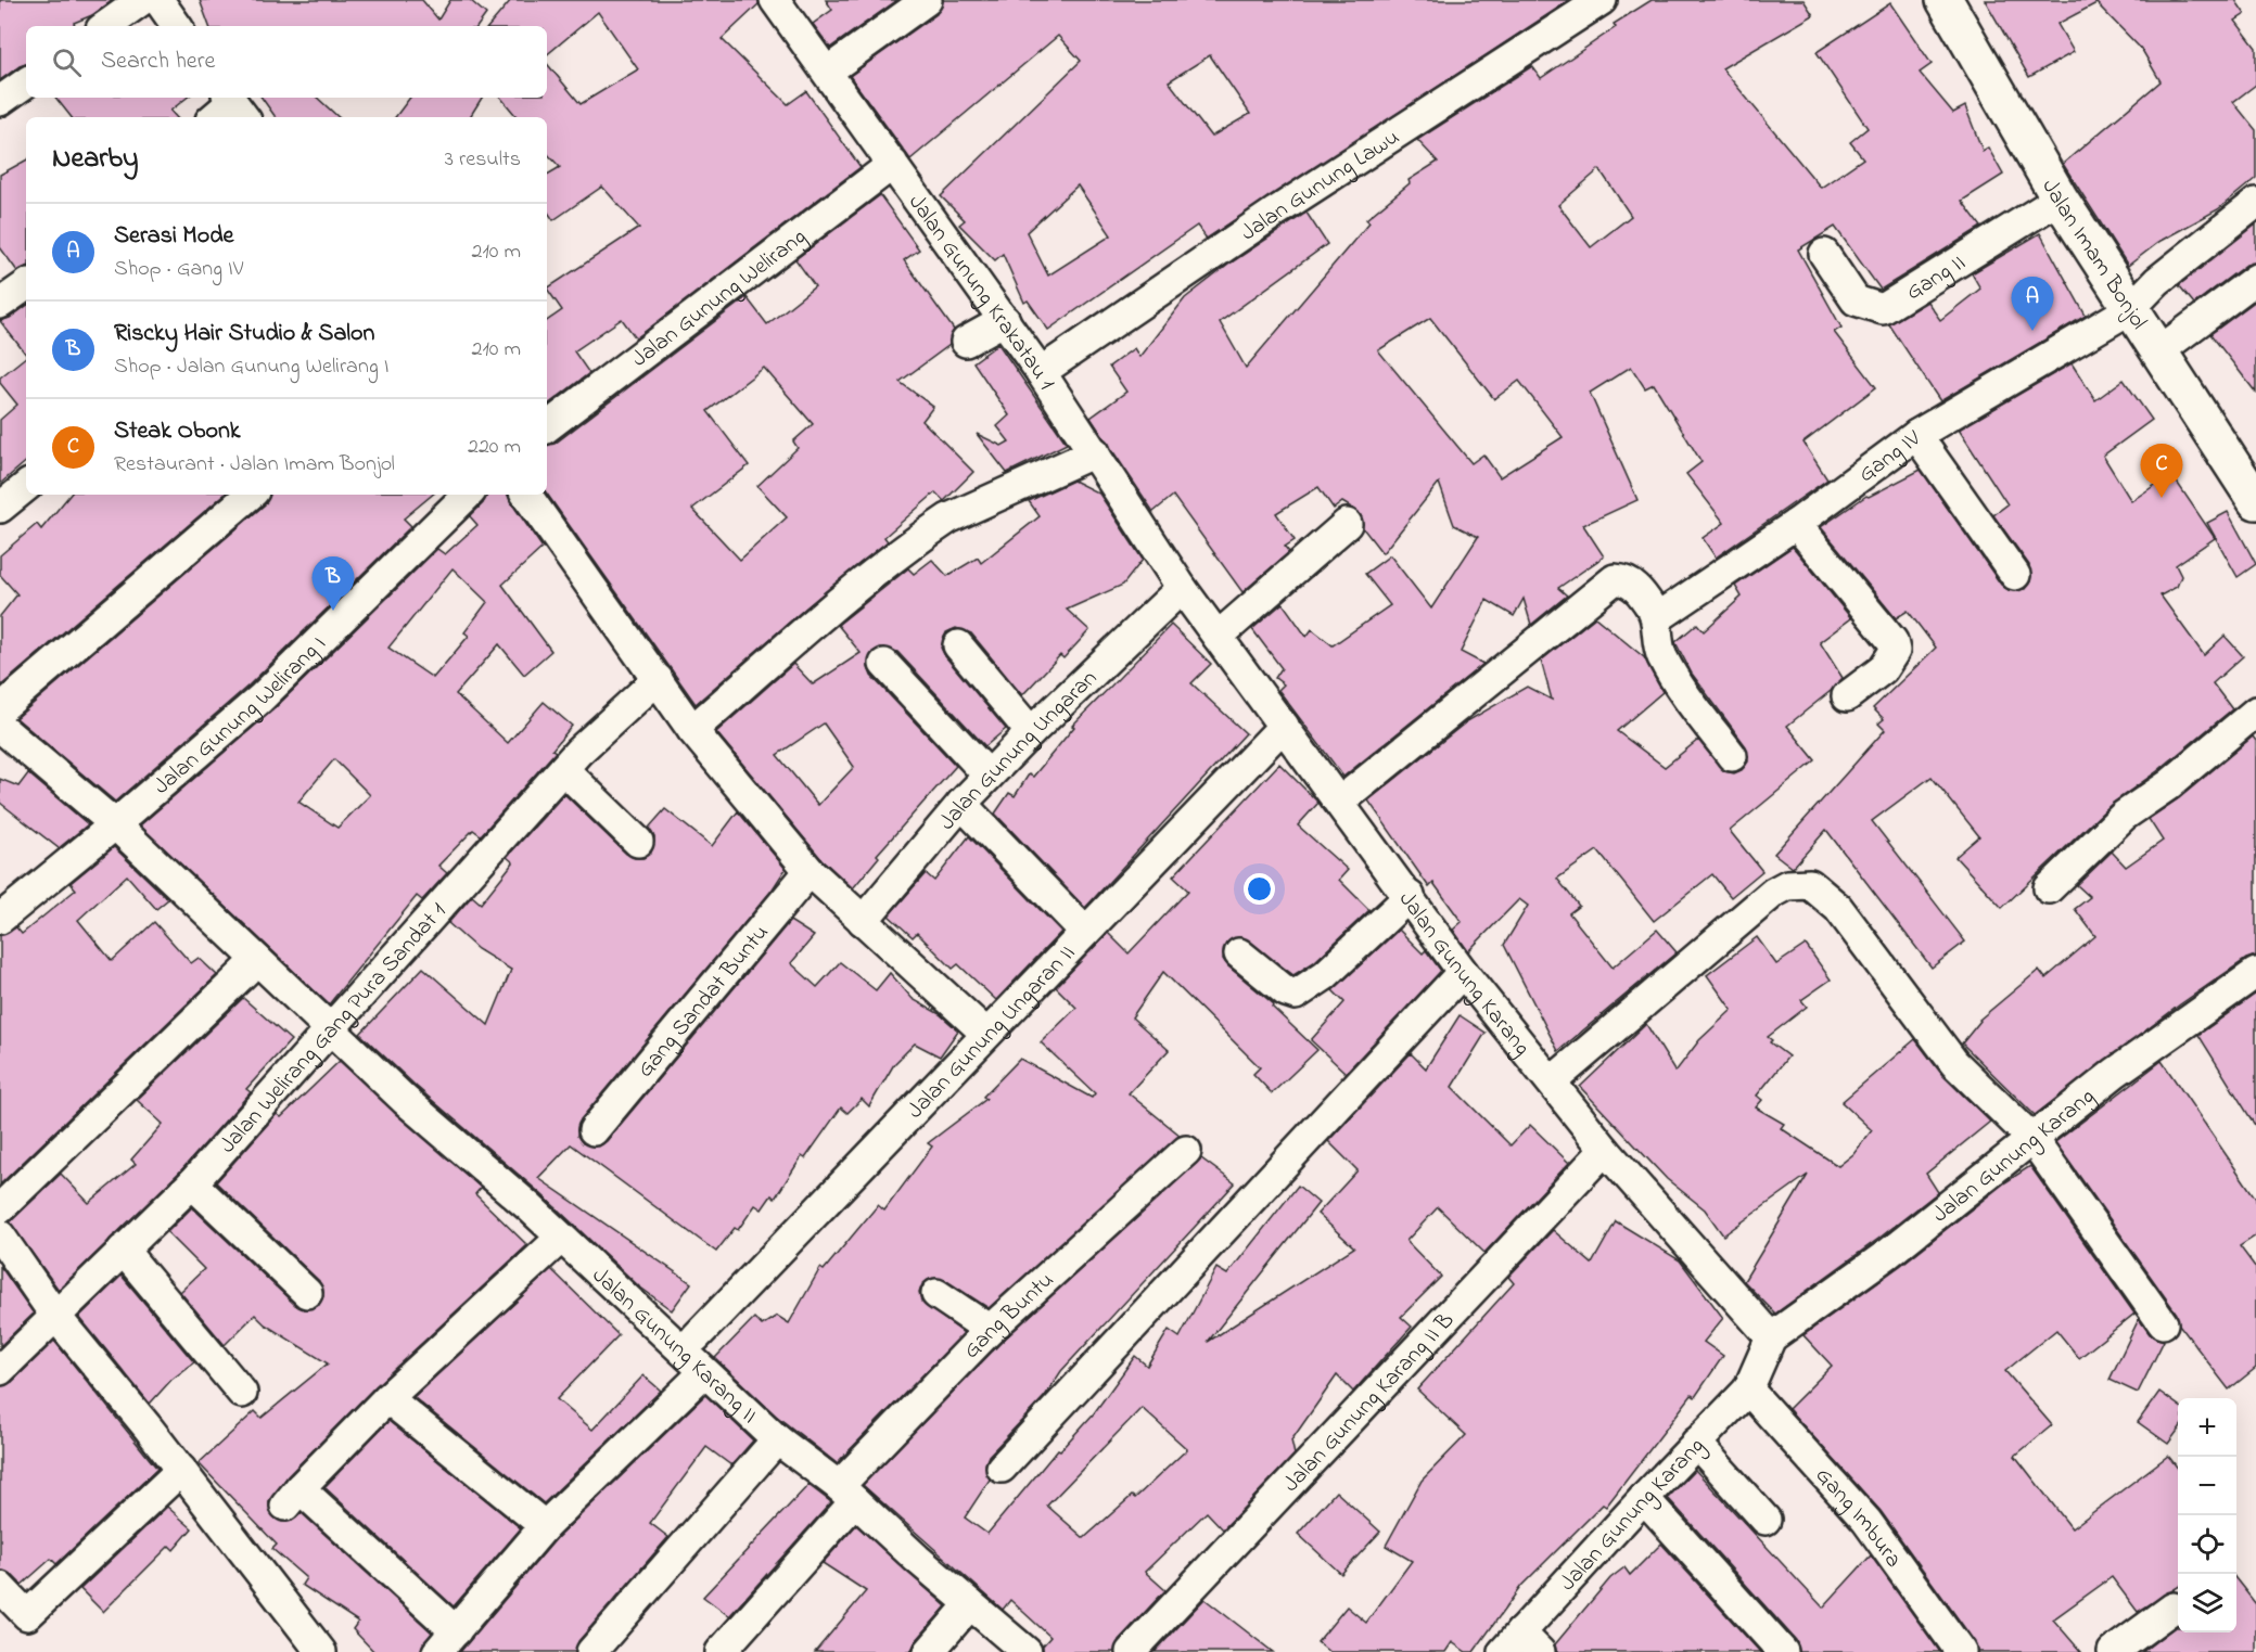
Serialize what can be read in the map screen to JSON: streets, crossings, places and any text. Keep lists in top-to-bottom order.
{
  "streets": {
    "highway": ["Jalan Imam Bonjol"],
    "street": [
      "Jalan Gunung Lawu",
      "Gang II",
      "Jalan Gunung Krakatau 1",
      "Jalan Gunung Welirang",
      "Gang IV",
      "Jalan Gunung Welirang I",
      "Jalan Gunung Ungaran",
      "Jalan Gunung Karang",
      "Gang Sandat Buntu",
      "Jalan Welirang Gang Pura Sandat 1",
      "Jalan Gunung Ungaran II",
      "Gang Buntu",
      "Jalan Gunung Karang II",
      "Jalan Gunung Karang II B",
      "Gang Imbura"
    ]
  },
  "crossings": [
    ["Jalan Gunung Lawu", "Jalan Gunung Krakatau 1"],
    ["Jalan Imam Bonjol", "Gang II"],
    ["Jalan Imam Bonjol", "Gang IV"],
    ["Jalan Gunung Krakatau 1", "Jalan Gunung Welirang"],
    ["Jalan Gunung Krakatau 1", "Jalan Gunung Ungaran"],
    ["Jalan Gunung Krakatau 1", "Jalan Gunung Karang"],
    ["Jalan Gunung Ungaran", "Jalan Gunung Karang"],
    ["Jalan Gunung Karang", "Jalan Gunung Ungaran II"],
    ["Jalan Gunung Karang", "Jalan Gunung Karang II B"],
    ["Jalan Gunung Karang", "Gang Imbura"],
    ["Jalan Welirang Gang Pura Sandat 1", "Jalan Gunung Karang II"],
    ["Gang Buntu", "Jalan Gunung Karang II"]
  ],
  "page": {
    "search": "Search here",
    "heading": ["Nearby", "3 results"],
    "list": [
      {
        "mark": "A",
        "name": "Serasi Mode",
        "note": "Shop · Gang IV",
        "value": "210 m"
      },
      {
        "mark": "B",
        "name": "Riscky Hair Studio & Salon",
        "note": "Shop · Jalan Gunung Welirang I",
        "value": "210 m"
      },
      {
        "mark": "C",
        "name": "Steak Obonk",
        "note": "Restaurant · Jalan Imam Bonjol",
        "value": "220 m"
      }
    ],
    "pins": ["A", "C", "B"],
    "map_buttons": ["+", "−"]
  }
}
